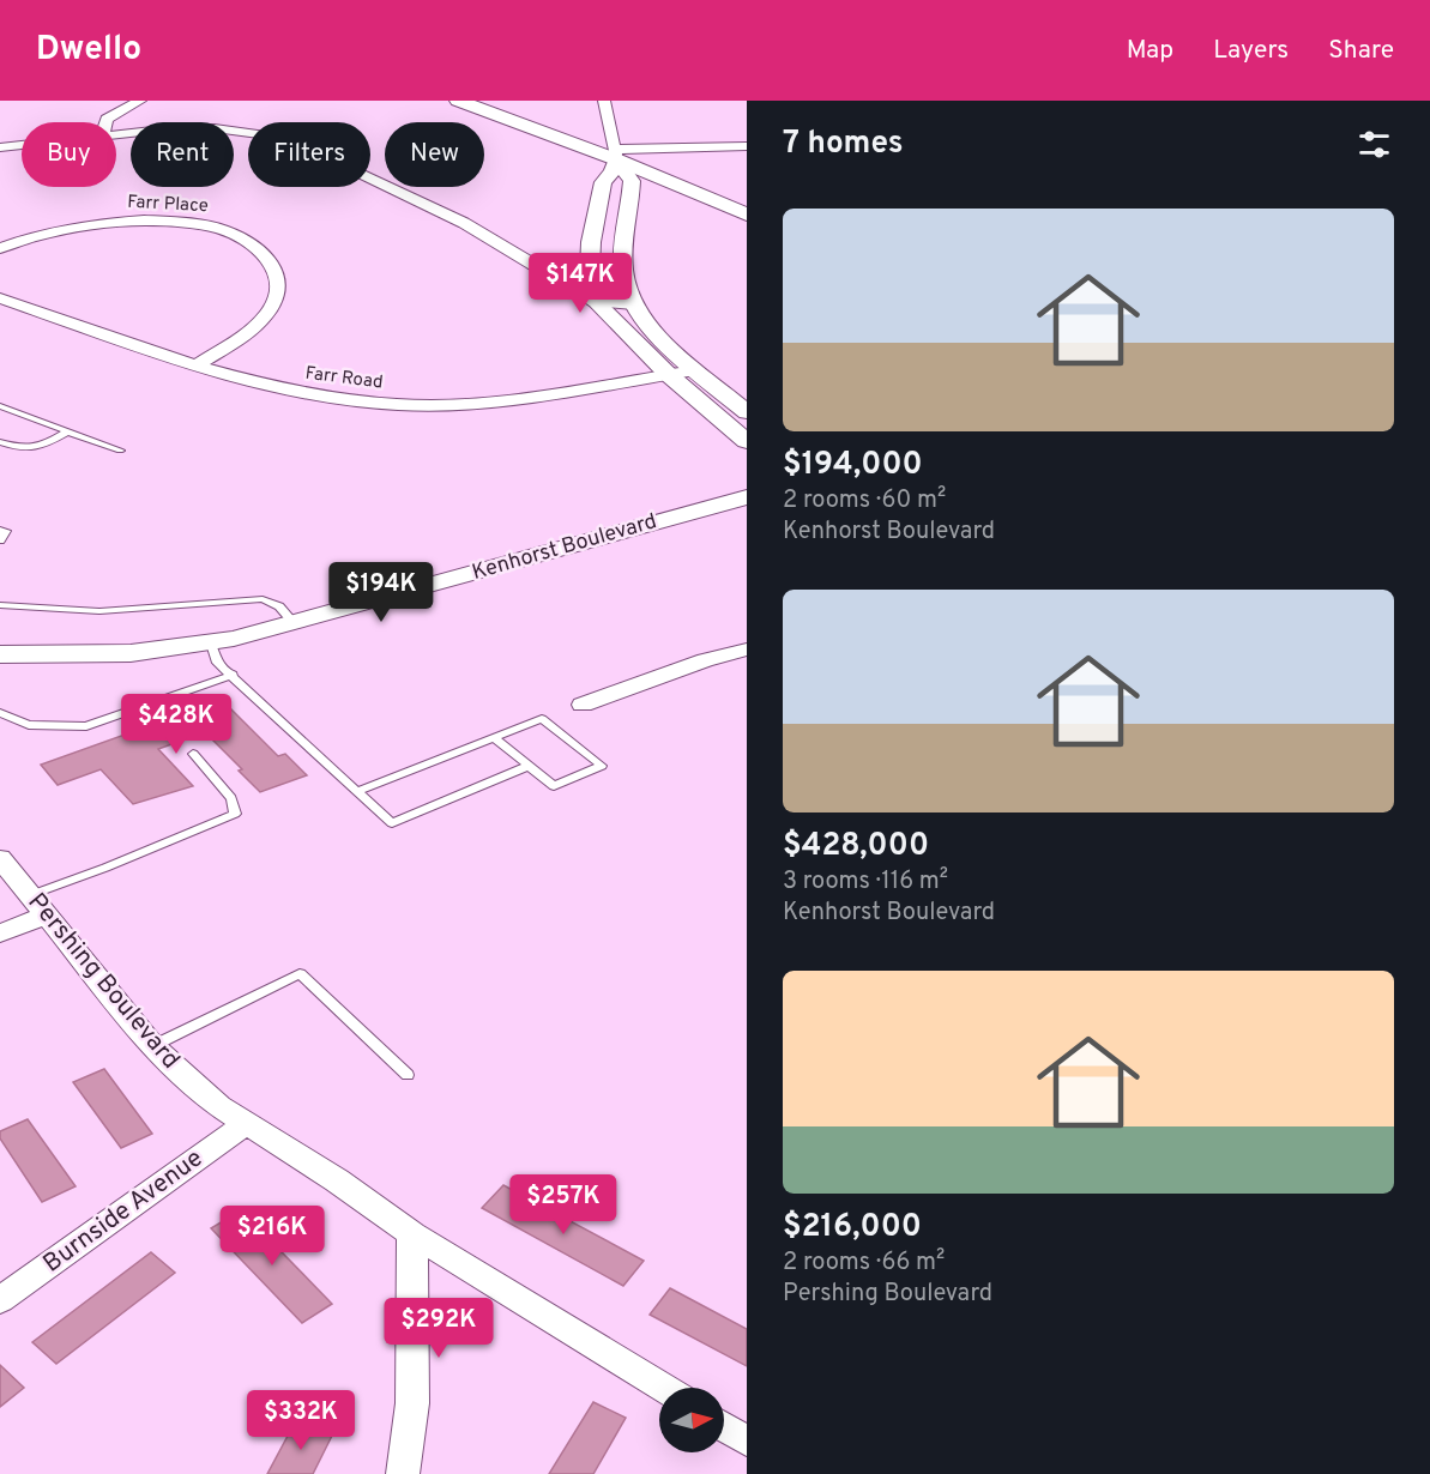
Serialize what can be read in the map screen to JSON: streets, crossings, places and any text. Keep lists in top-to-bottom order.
{
  "streets": {
    "street": [
      "Farr Place",
      "Farr Road",
      "Kenhorst Boulevard",
      "Pershing Boulevard",
      "Burnside Avenue"
    ]
  },
  "crossings": [
    ["Farr Place", "Farr Road"],
    ["Pershing Boulevard", "Burnside Avenue"]
  ],
  "north": "right",
  "page": {
    "header": "Dwello",
    "nav": ["Map", "Layers", "Share"],
    "heading": "7 homes",
    "chip": [
      "Buy",
      "Rent",
      "Filters",
      "New"
    ],
    "list": [
      {
        "name": "$194,000",
        "note": "2 rooms · 60 m² · Kenhorst Boulevard"
      },
      {
        "name": "$428,000",
        "note": "3 rooms · 116 m² · Kenhorst Boulevard"
      },
      {
        "name": "$216,000",
        "note": "2 rooms · 66 m² · Pershing Boulevard"
      }
    ],
    "price": [
      "$147K",
      "$194K",
      "$428K",
      "$257K",
      "$216K",
      "$292K",
      "$332K"
    ]
  }
}
